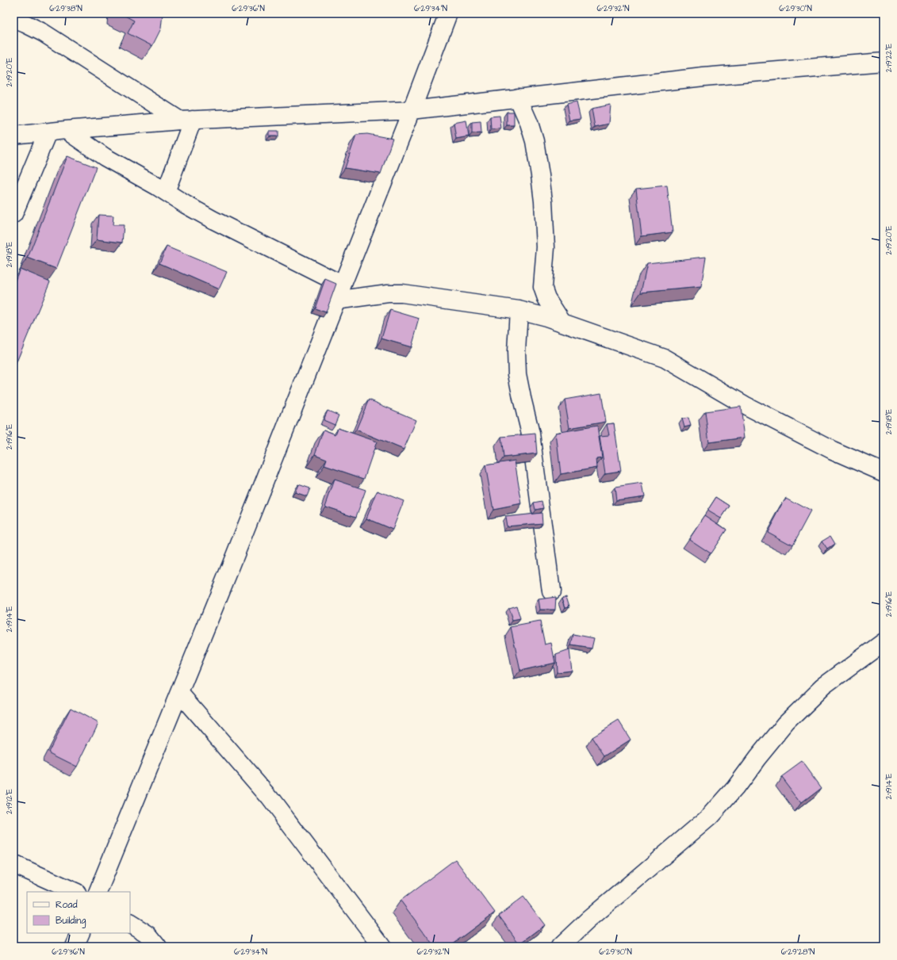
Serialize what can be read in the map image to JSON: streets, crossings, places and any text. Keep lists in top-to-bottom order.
{
  "legend": ["Road", "Building"],
  "coordinates": [
    "6°29'38\"N",
    "6°29'36\"N",
    "6°29'34\"N",
    "6°29'32\"N",
    "6°29'30\"N",
    "2°19'22\"E",
    "2°19'20\"E",
    "2°19'18\"E",
    "2°19'16\"E",
    "2°19'14\"E",
    "2°19'12\"E",
    "6°29'28\"N"
  ]
}
